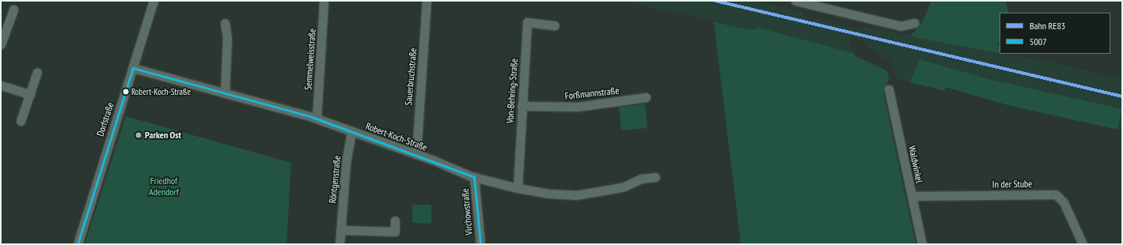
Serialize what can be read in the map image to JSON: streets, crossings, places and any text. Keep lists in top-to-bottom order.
{
  "streets": {
    "street": [
      "Semmelweisstraße",
      "Sauerbruchstraße",
      "Von-Behring-Straße",
      "Forßmannstraße",
      "Dorfstraße",
      "Robert-Koch-Straße",
      "Waldwinkel",
      "Röntgenstraße",
      "In der Stube",
      "Virchowstraße"
    ]
  },
  "crossings": [
    ["Semmelweisstraße", "Robert-Koch-Straße"],
    ["Sauerbruchstraße", "Robert-Koch-Straße"],
    ["Von-Behring-Straße", "Forßmannstraße"],
    ["Von-Behring-Straße", "Robert-Koch-Straße"],
    ["Dorfstraße", "Robert-Koch-Straße"],
    ["Robert-Koch-Straße", "Röntgenstraße"],
    ["Robert-Koch-Straße", "Virchowstraße"],
    ["Waldwinkel", "In der Stube"]
  ],
  "parks": ["Friedhof Adendorf"],
  "places": ["Robert-Koch-Straße", "Parken Ost"],
  "lines": ["rail line RE83", "transit line 5007"],
  "legend": ["Bahn RE83", "5007"]
}
